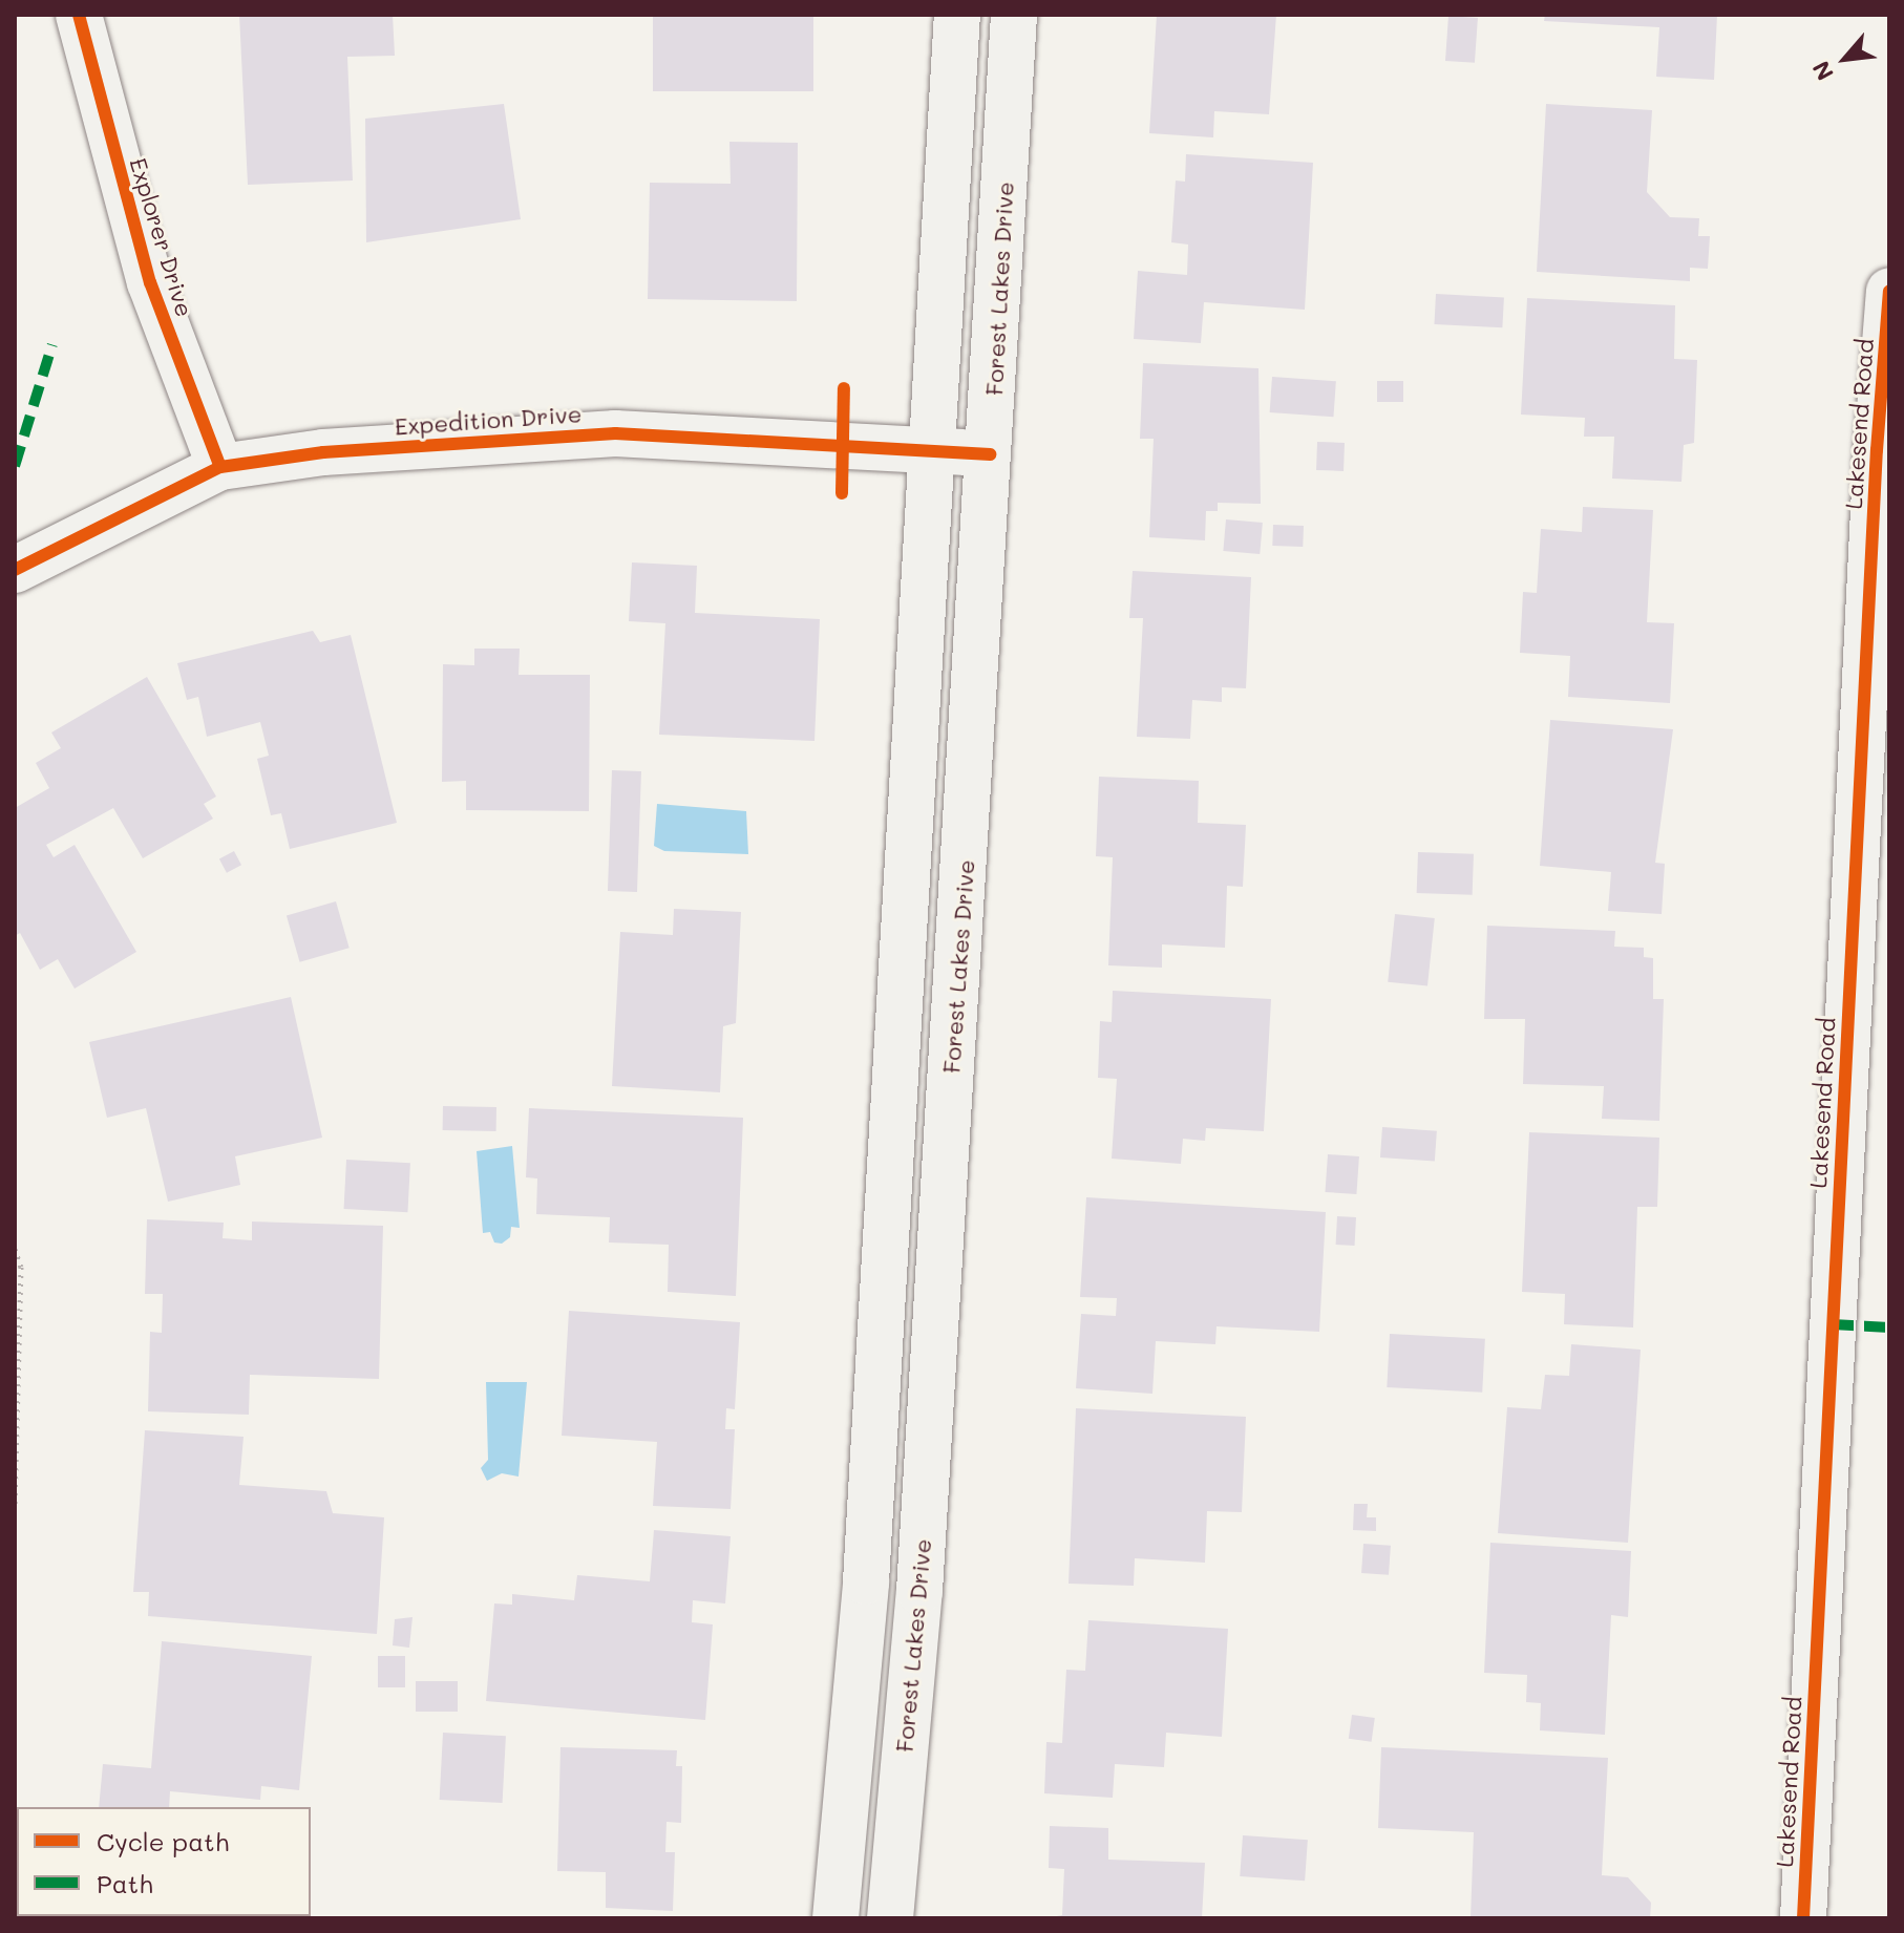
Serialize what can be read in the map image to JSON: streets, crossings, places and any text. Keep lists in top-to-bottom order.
{
  "streets": {
    "main road": [
      "Explorer Drive",
      "Forest Lakes Drive",
      "Expedition Drive",
      "Lakesend Road"
    ]
  },
  "crossings": [
    ["Explorer Drive", "Expedition Drive"],
    ["Forest Lakes Drive", "Expedition Drive"]
  ],
  "legend": ["Cycle path", "Path"],
  "north": "bottom left"
}
